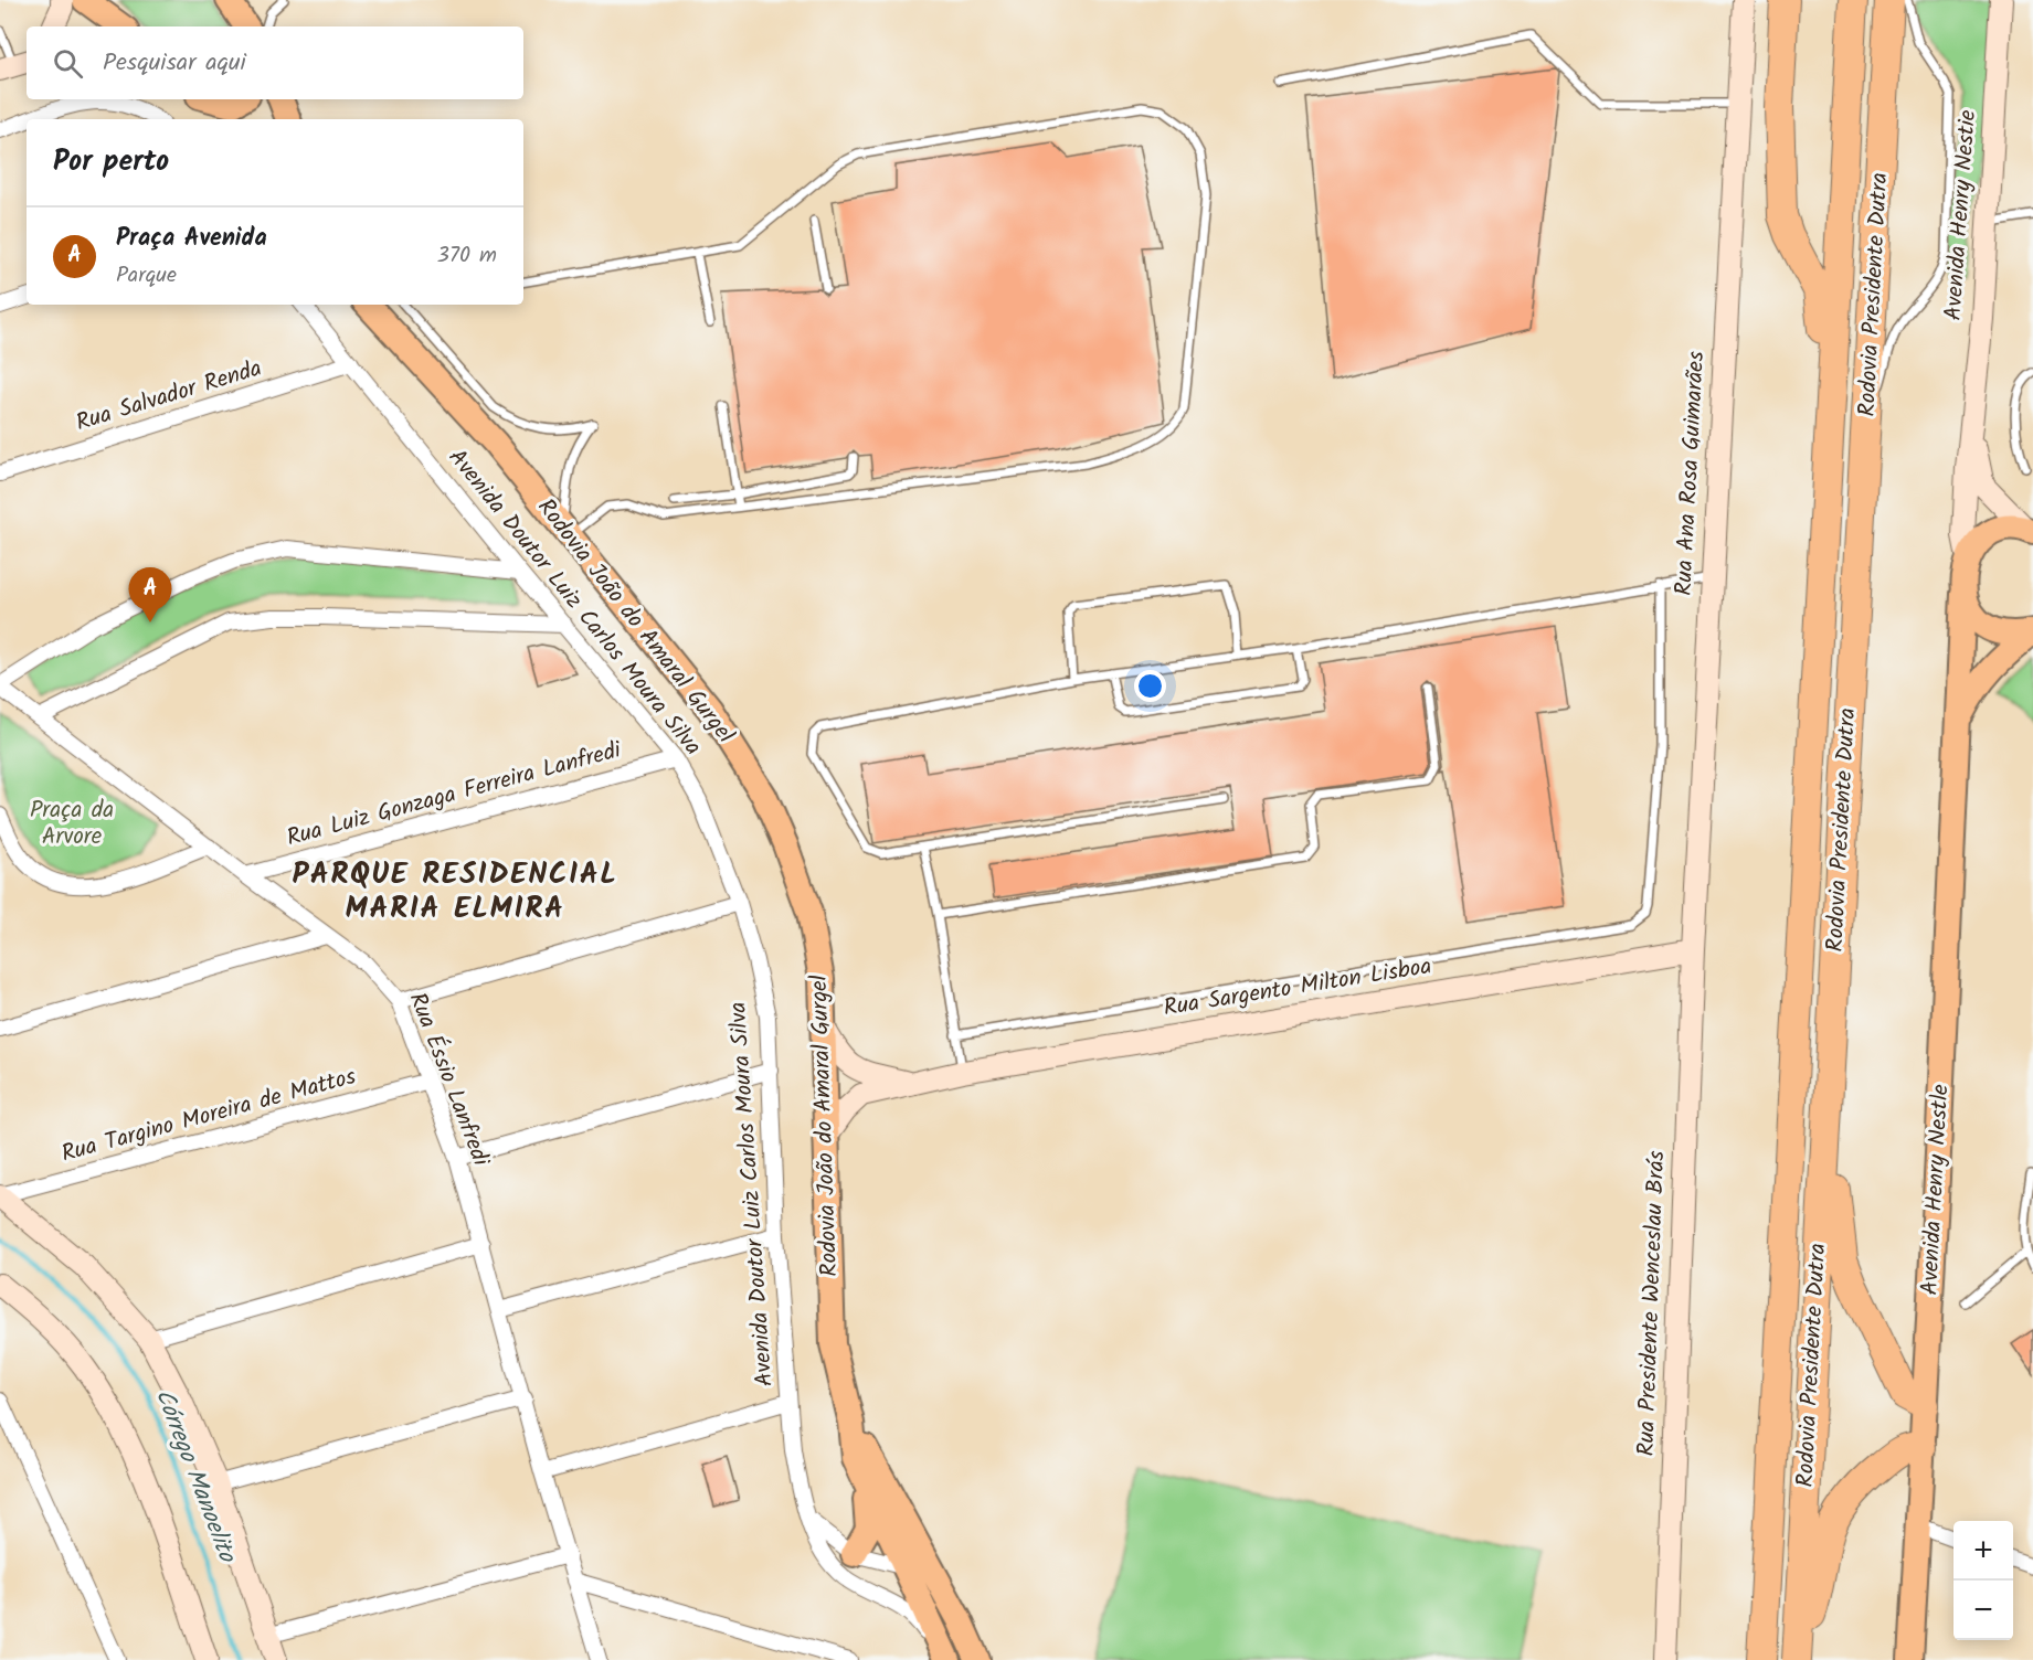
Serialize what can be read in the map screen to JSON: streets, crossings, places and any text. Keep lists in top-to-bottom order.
{
  "streets": {
    "highway": ["Rodovia Presidente Dutra"],
    "main road": ["Rodovia João do Amaral Gurgel", "Avenida Henry Nestle"],
    "street": [
      "Avenida Henry Nestie",
      "Rua Salvador Renda",
      "Rua Ana Rosa Guimarães",
      "Avenida Doutor Luiz Carlos Moura Silva",
      "Rua Luiz Gonzaga Ferreira Lanfredi",
      "Rua Sargento Milton Lisboa",
      "Rua Éssio Lanfredi",
      "Rua Targino Moreira de Mattos",
      "Rua Presidente Wenceslau Brás"
    ]
  },
  "crossings": [
    ["Rua Salvador Renda", "Avenida Doutor Luiz Carlos Moura Silva"],
    ["Rua Ana Rosa Guimarães", "Rua Sargento Milton Lisboa"],
    ["Rua Ana Rosa Guimarães", "Rua Presidente Wenceslau Brás"],
    ["Avenida Doutor Luiz Carlos Moura Silva", "Rodovia João do Amaral Gurgel"],
    ["Avenida Doutor Luiz Carlos Moura Silva", "Rua Luiz Gonzaga Ferreira Lanfredi"],
    ["Rodovia João do Amaral Gurgel", "Rua Sargento Milton Lisboa"],
    ["Rua Luiz Gonzaga Ferreira Lanfredi", "Rua Éssio Lanfredi"],
    ["Rua Sargento Milton Lisboa", "Rua Presidente Wenceslau Brás"],
    ["Rua Éssio Lanfredi", "Rua Targino Moreira de Mattos"]
  ],
  "districts": ["PARQUE RESIDENCIAL MARIA ELMIRA"],
  "water": ["Córrego Manoelito"],
  "parks": ["Praça da Arvore"],
  "page": {
    "search": "Pesquisar aqui",
    "heading": "Por perto",
    "list": [
      {
        "mark": "A",
        "name": "Praça Avenida",
        "note": "Parque",
        "value": "370 m"
      }
    ],
    "pins": "A",
    "map_buttons": ["+", "−"]
  }
}
